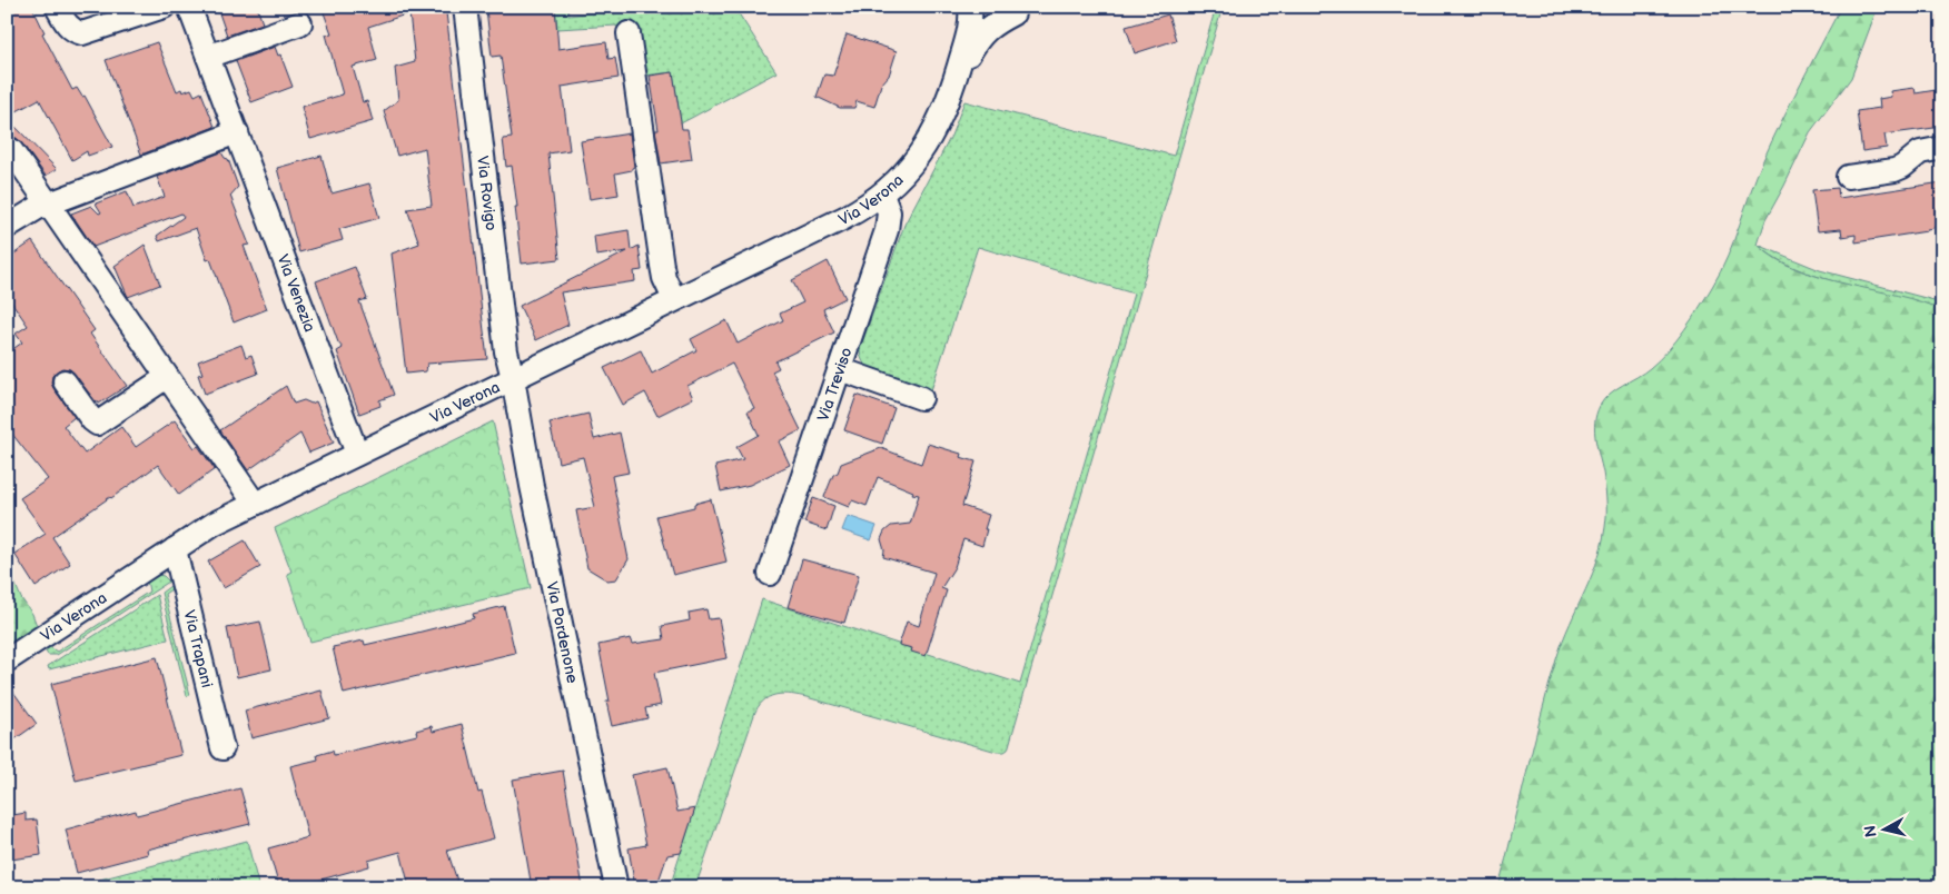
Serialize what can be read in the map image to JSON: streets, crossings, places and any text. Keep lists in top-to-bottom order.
{
  "streets": {
    "street": [
      "Via Rovigo",
      "Via Verona",
      "Via Venezia",
      "Via Treviso",
      "Via Pordenone",
      "Via Trapani"
    ]
  },
  "crossings": [
    ["Via Rovigo", "Via Verona"],
    ["Via Rovigo", "Via Pordenone"],
    ["Via Verona", "Via Venezia"],
    ["Via Verona", "Via Treviso"],
    ["Via Verona", "Via Pordenone"],
    ["Via Verona", "Via Trapani"]
  ],
  "north": "left"
}
